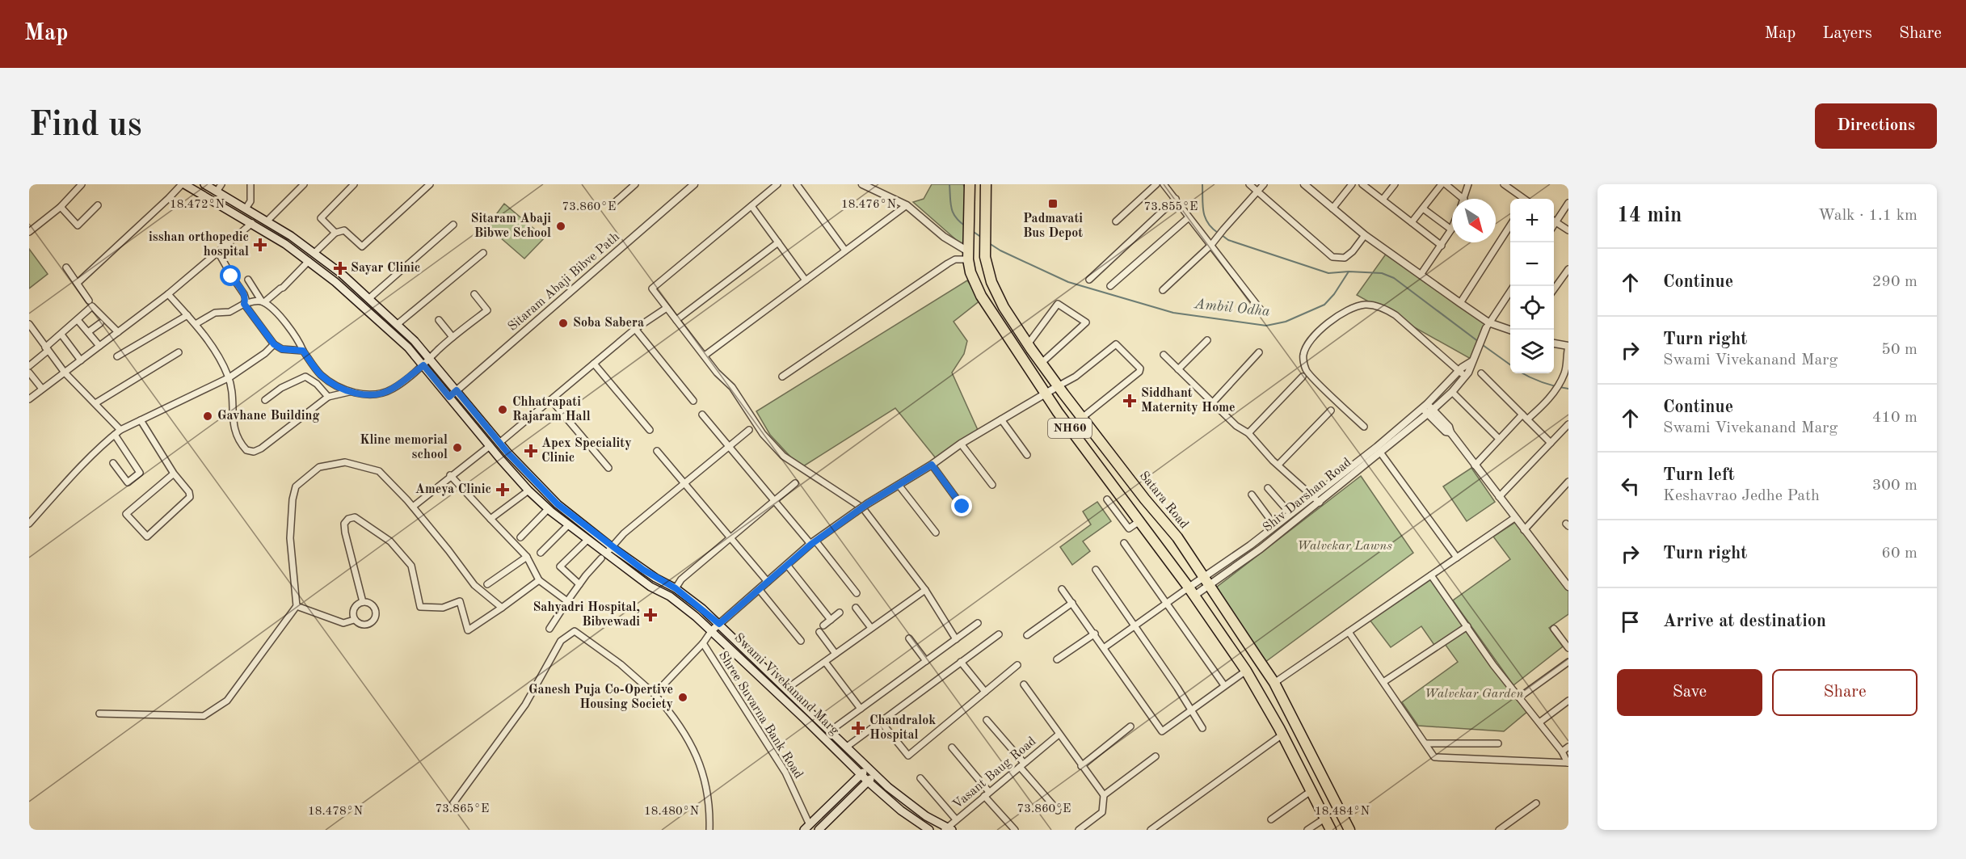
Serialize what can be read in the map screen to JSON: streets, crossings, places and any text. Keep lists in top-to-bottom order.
{
  "streets": {
    "highway": ["NH60", "Satara Road"],
    "main road": ["Swami Vivekanand Marg"],
    "street": [
      "Sitaram Abaji Bibve Path",
      "Shiv Darshan Road",
      "Shree Suvarna Bank Road",
      "Vasant Baug Road"
    ]
  },
  "crossings": [
    ["Sitaram Abaji Bibve Path", "Swami Vivekanand Marg"],
    ["NH60", "Shiv Darshan Road"],
    ["Shiv Darshan Road", "Satara Road"],
    ["Swami Vivekanand Marg", "Vasant Baug Road"]
  ],
  "water": ["Ambil Odha"],
  "parks": ["Walvekar Lawns", "Walvekar Garden"],
  "places": {
    "transit": ["Padmavati Bus Depot"],
    "other": [
      "Sitaram Abaji Bibwe School",
      "Soba Sabera",
      "Chhatrapati Rajaram Hall",
      "Gavhane Building",
      "Kline memorial school",
      "Ganesh Puja Co-Opertive Housing Society"
    ],
    "health": [
      "isshan orthopedic hospital",
      "Sayar Clinic",
      "Siddhant Maternity Home",
      "Apex Speciality Clinic",
      "Ameya Clinic",
      "Sahyadri Hospital, Bibvewadi",
      "Chandralok Hospital"
    ]
  },
  "north": "bottom right",
  "page": {
    "header": "Map",
    "nav": ["Map", "Layers", "Share"],
    "buttons": [
      "Directions",
      ["Save", "Share"]
    ],
    "title": "Find us",
    "heading": ["14 min", "Walk · 1.1 km"],
    "map_buttons": ["+", "−"],
    "list": [
      ["Continue", "290 m"],
      ["Turn right", "Swami Vivekanand Marg", "50 m"],
      ["Continue", "Swami Vivekanand Marg", "410 m"],
      ["Turn left", "Keshavrao Jedhe Path", "300 m"],
      ["Turn right", "60 m"],
      "Arrive at destination"
    ]
  },
  "coordinates": [
    "18.472°N",
    "18.476°N",
    "73.860°E",
    "73.855°E",
    "73.865°E",
    "18.478°N",
    "18.480°N",
    "18.484°N"
  ]
}
